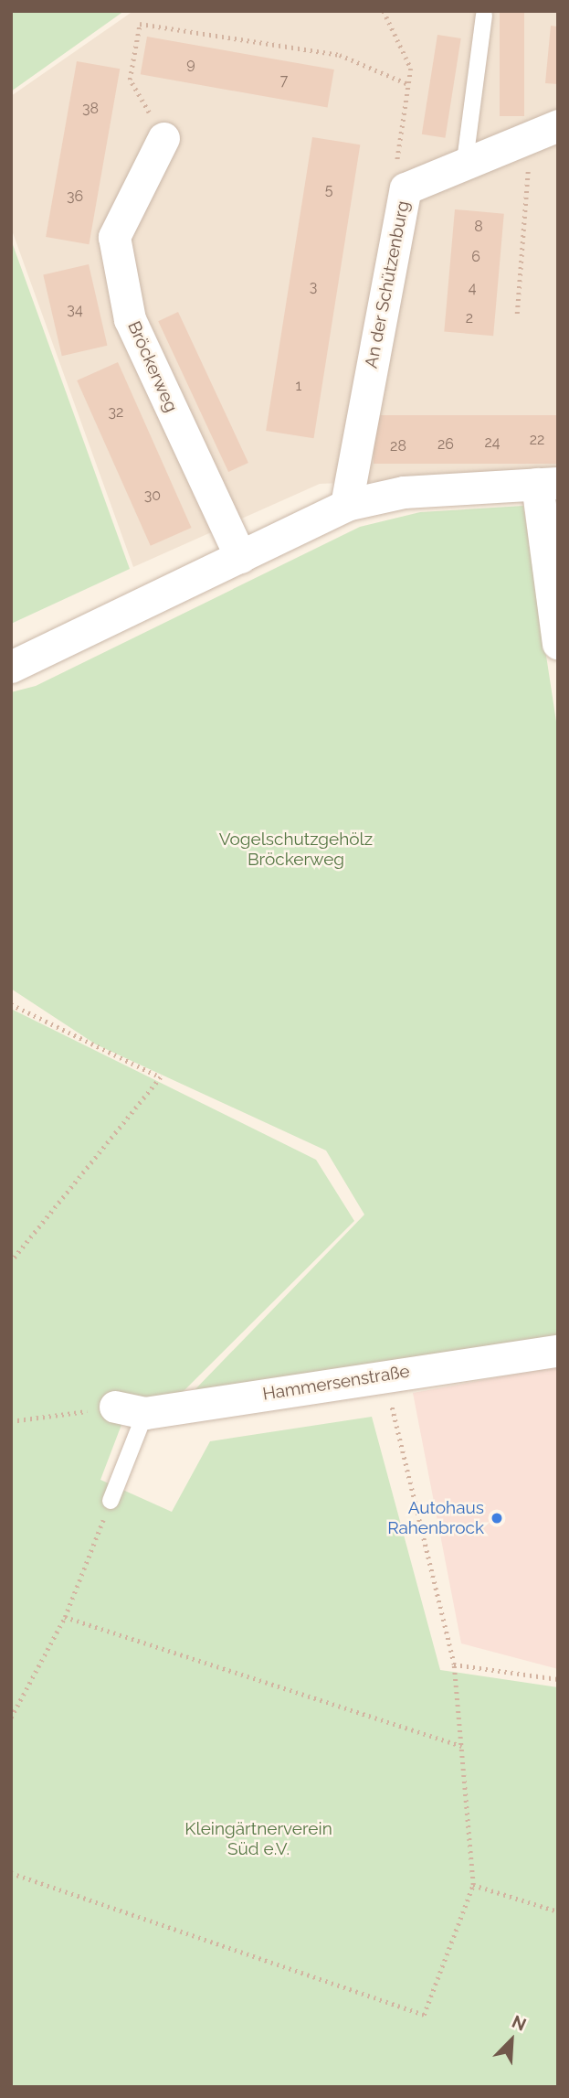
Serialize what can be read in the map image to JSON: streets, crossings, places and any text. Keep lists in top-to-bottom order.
{
  "streets": {
    "street": ["An der Schützenburg", "Bröckerweg", "Hammersenstraße"]
  },
  "parks": ["Vogelschutzgehölz Bröckerweg", "Kleingärtnerverein Süd e.V."],
  "places": ["Autohaus Rahenbrock"],
  "house_numbers": [
    "9",
    "7",
    "38",
    "5",
    "36",
    "8",
    "6",
    "3",
    "4",
    "34",
    "2",
    "1",
    "32",
    "22",
    "24",
    "26",
    "28",
    "30"
  ],
  "north": "top right"
}
